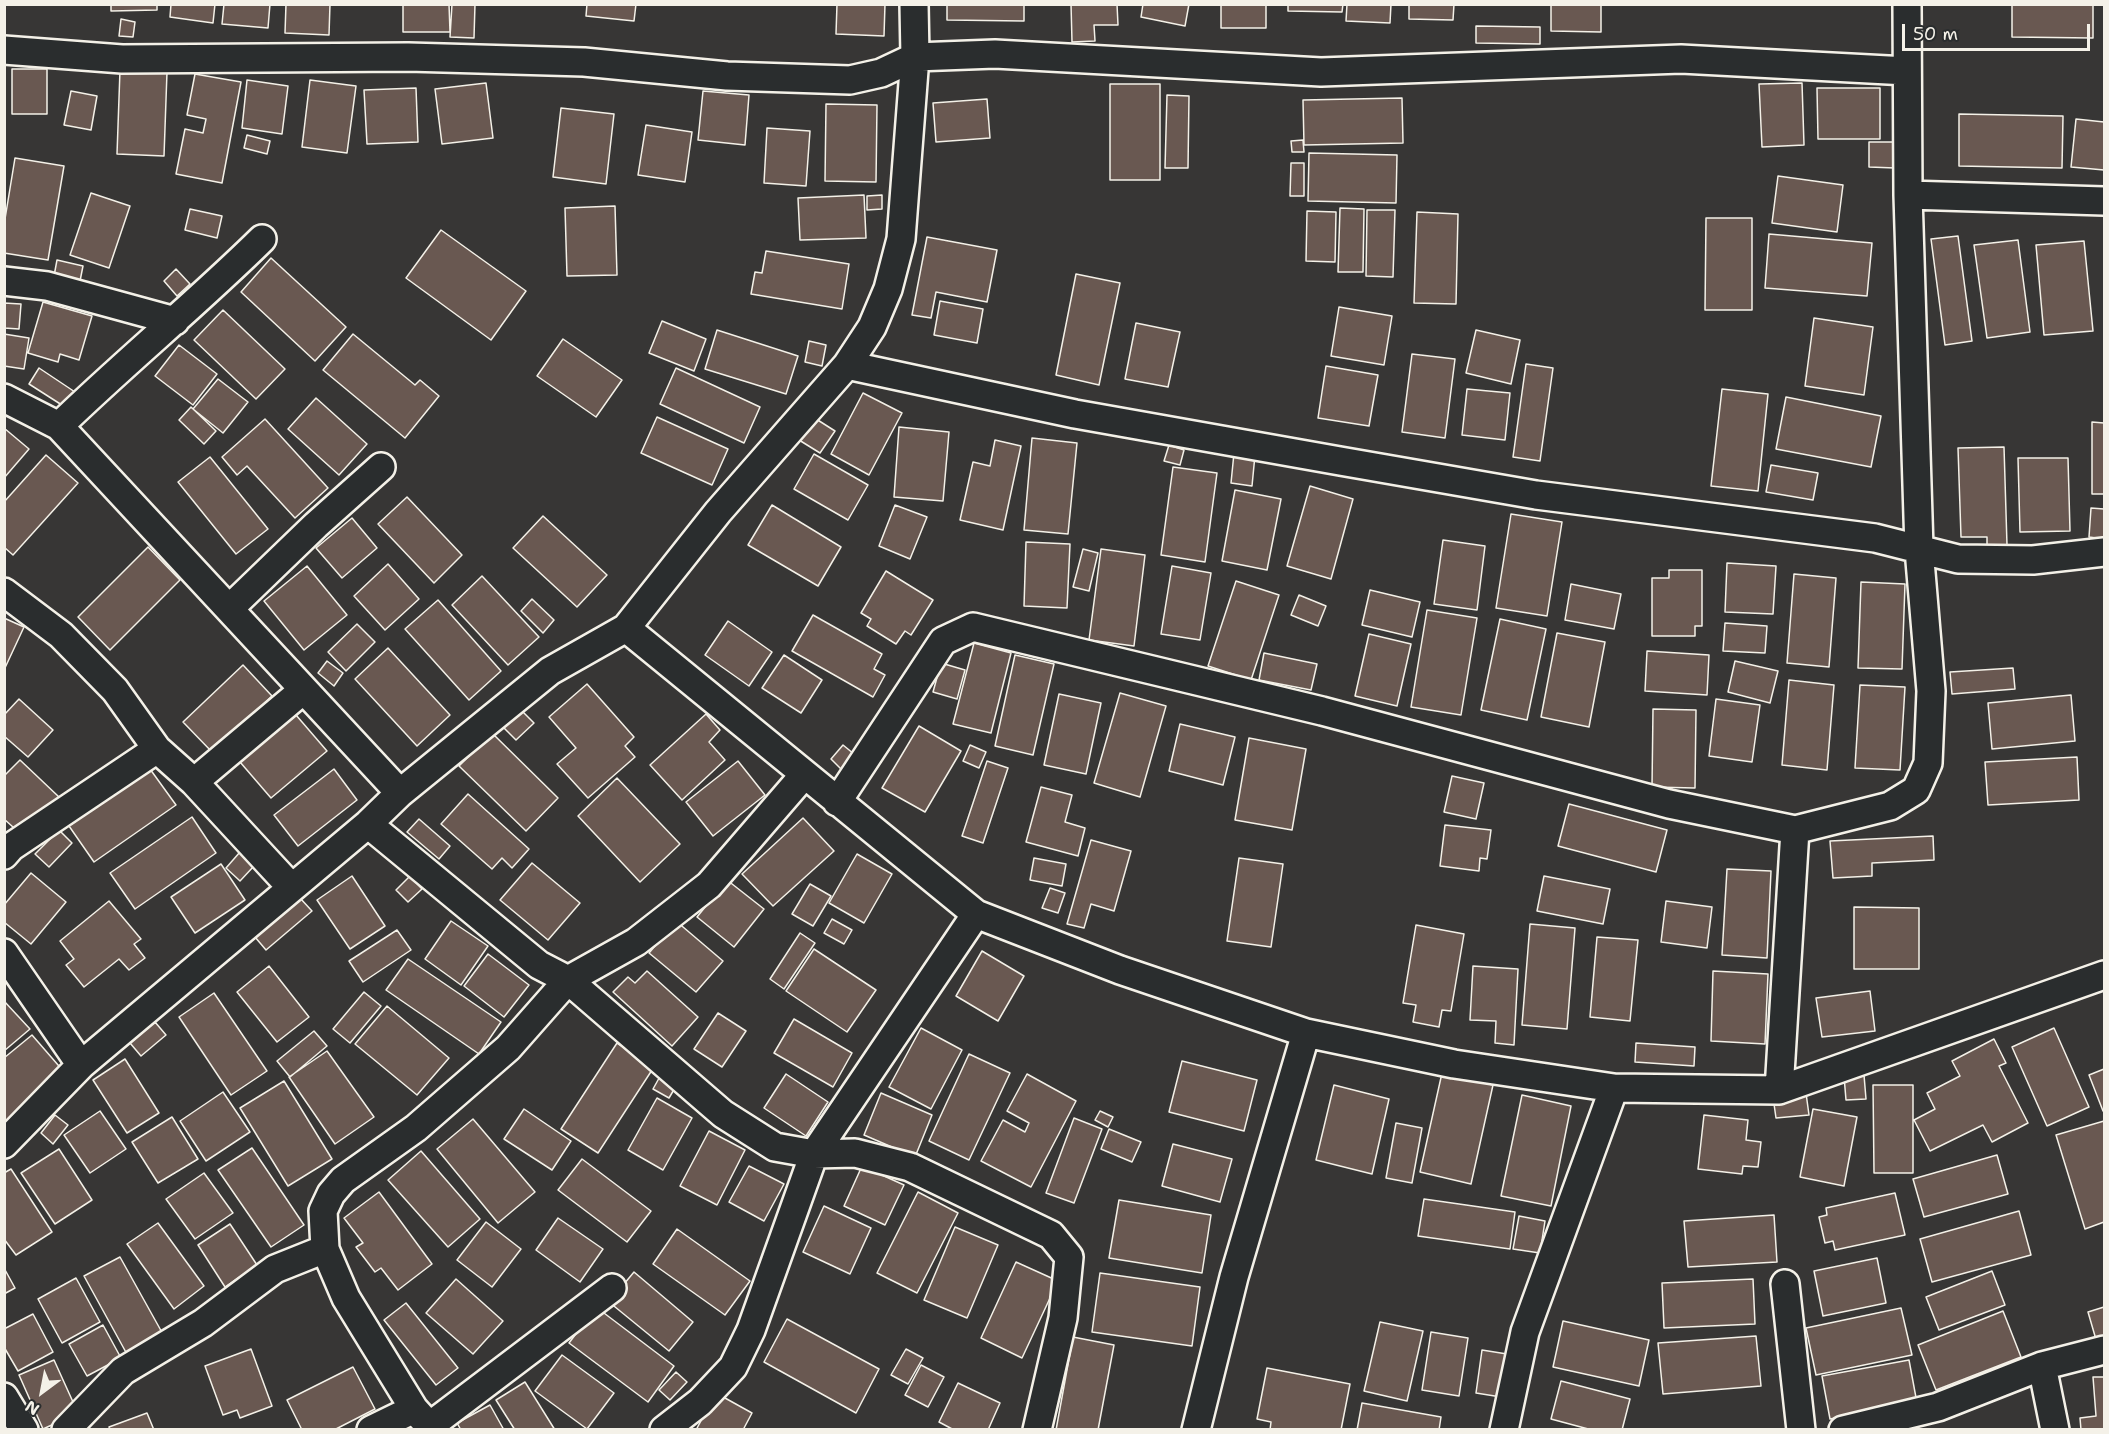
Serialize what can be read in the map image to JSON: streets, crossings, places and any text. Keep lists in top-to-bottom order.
{
  "scale_bar": "50 m",
  "north": "bottom left"
}
